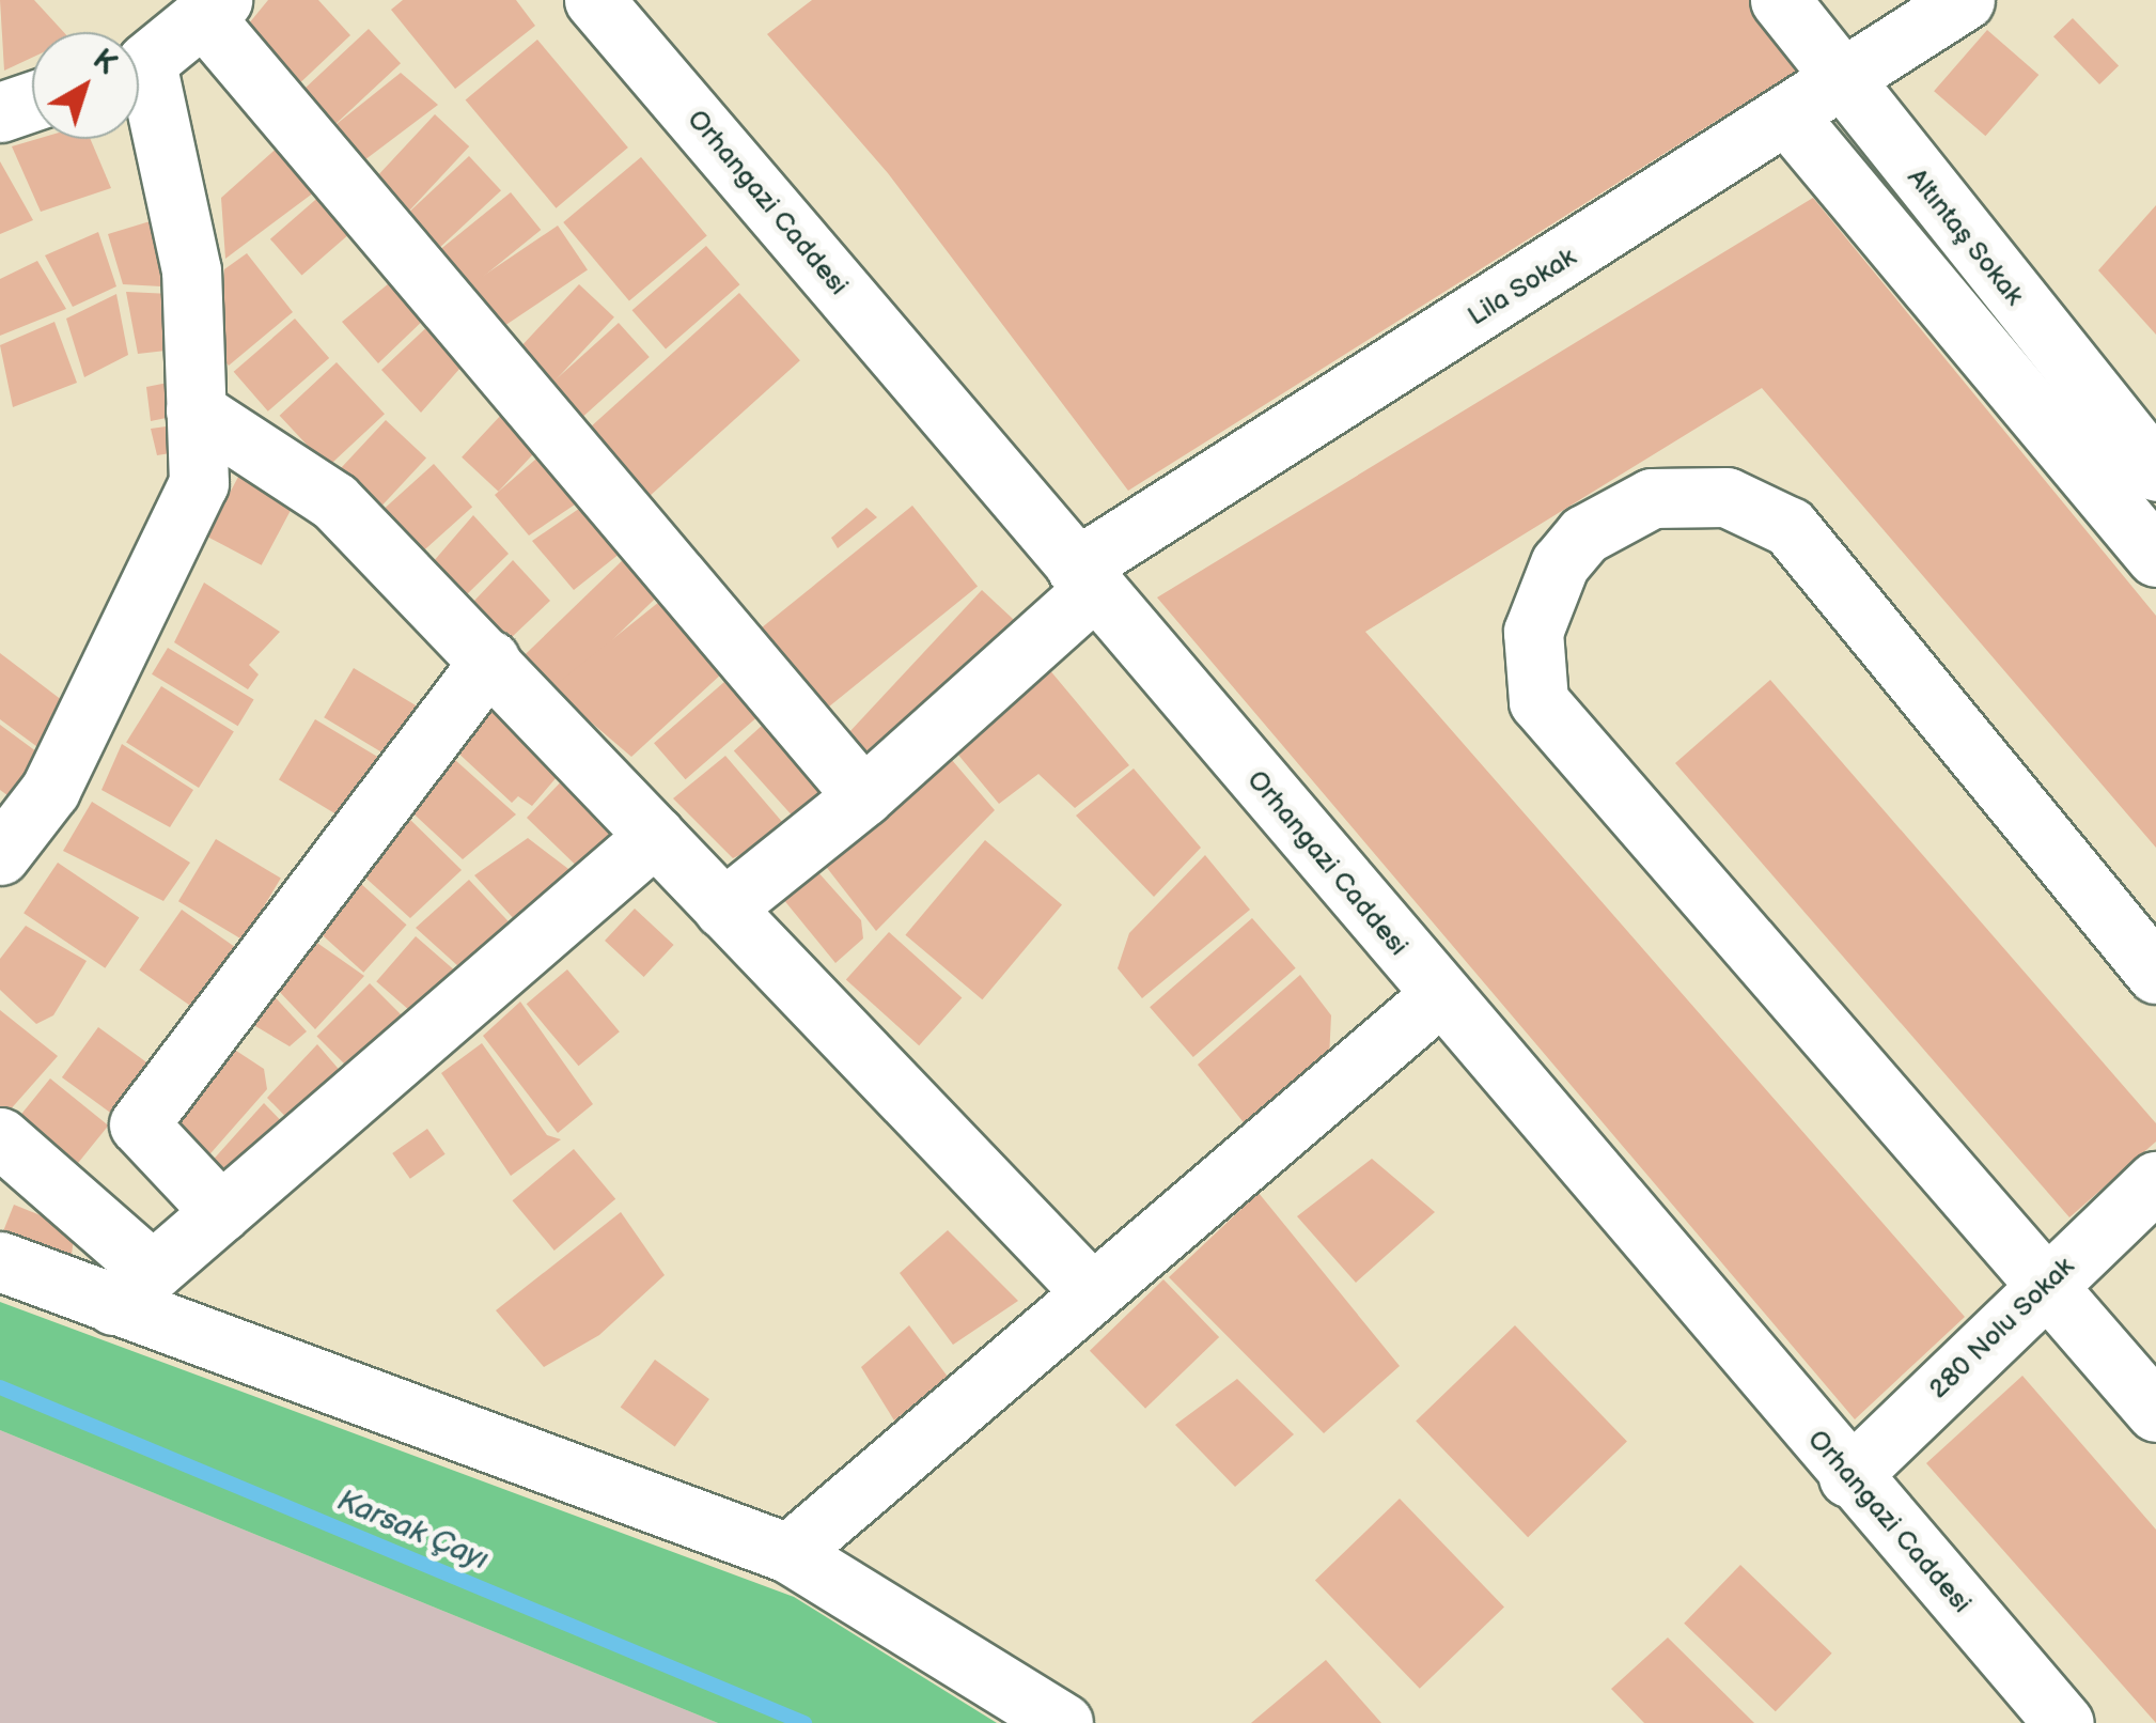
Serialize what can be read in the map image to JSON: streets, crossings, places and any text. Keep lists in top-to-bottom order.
{
  "streets": {
    "street": [
      "Orhangazi Caddesi",
      "Altıntaş Sokak",
      "Lila Sokak",
      "280 Nolu Sokak"
    ]
  },
  "crossings": [
    ["Orhangazi Caddesi", "Lila Sokak"],
    ["Orhangazi Caddesi", "280 Nolu Sokak"],
    ["Altıntaş Sokak", "Lila Sokak"]
  ],
  "water": ["Karsak Çayı"],
  "north": "top right"
}
